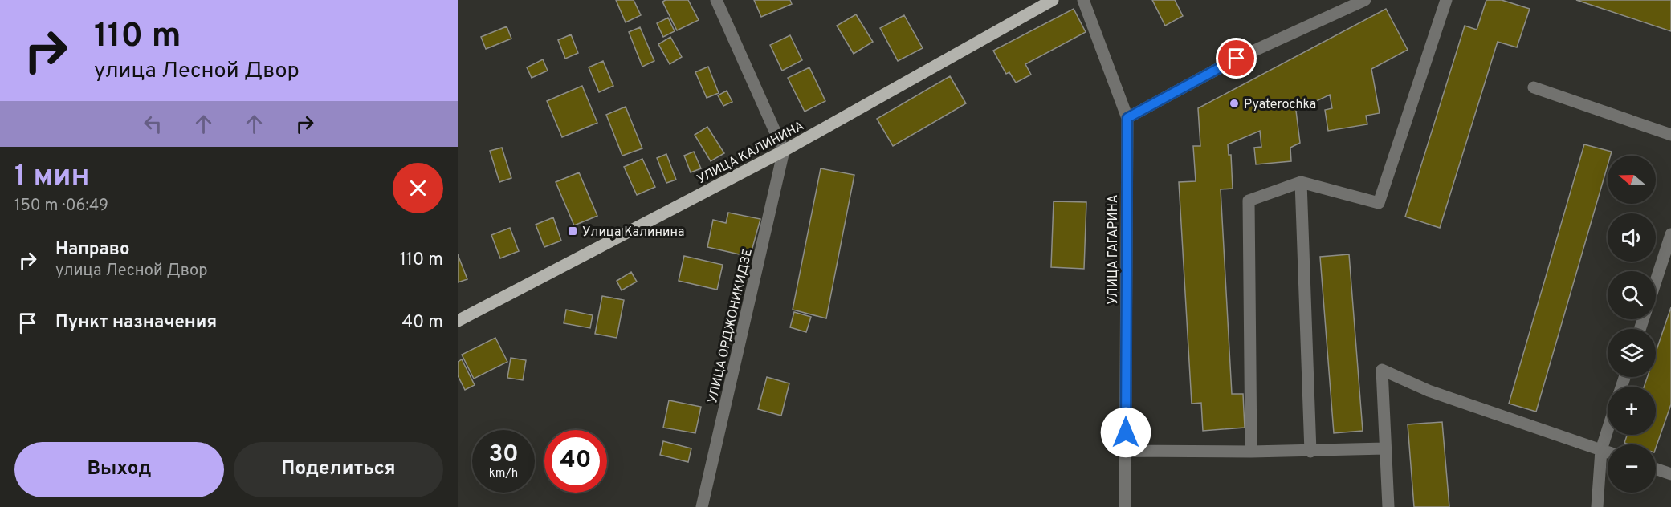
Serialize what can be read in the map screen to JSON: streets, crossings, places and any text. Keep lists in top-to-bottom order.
{
  "streets": {
    "main road": ["УЛИЦА КАЛИНИНА"],
    "street": ["УЛИЦА ГАГАРИНА", "УЛИЦА ОРДЖОНИКИДЗЕ"]
  },
  "crossings": [
    ["УЛИЦА КАЛИНИНА", "УЛИЦА ОРДЖОНИКИДЗЕ"]
  ],
  "places": {
    "other": ["Pyaterochka"],
    "transit": ["Улица Калинина"]
  },
  "north": "left",
  "page": {
    "turn": ["110 m", "улица Лесной Двор"],
    "heading": ["1 мин", "150 m · 06:49"],
    "map_buttons": ["+", "−"],
    "list": [
      {
        "name": "Направо",
        "note": "улица Лесной Двор",
        "value": "110 m"
      },
      {
        "name": "Пункт назначения",
        "value": "40 m"
      }
    ],
    "speed": "30 km/h",
    "limit": "40",
    "buttons": ["Выход", "Поделиться"]
  }
}
